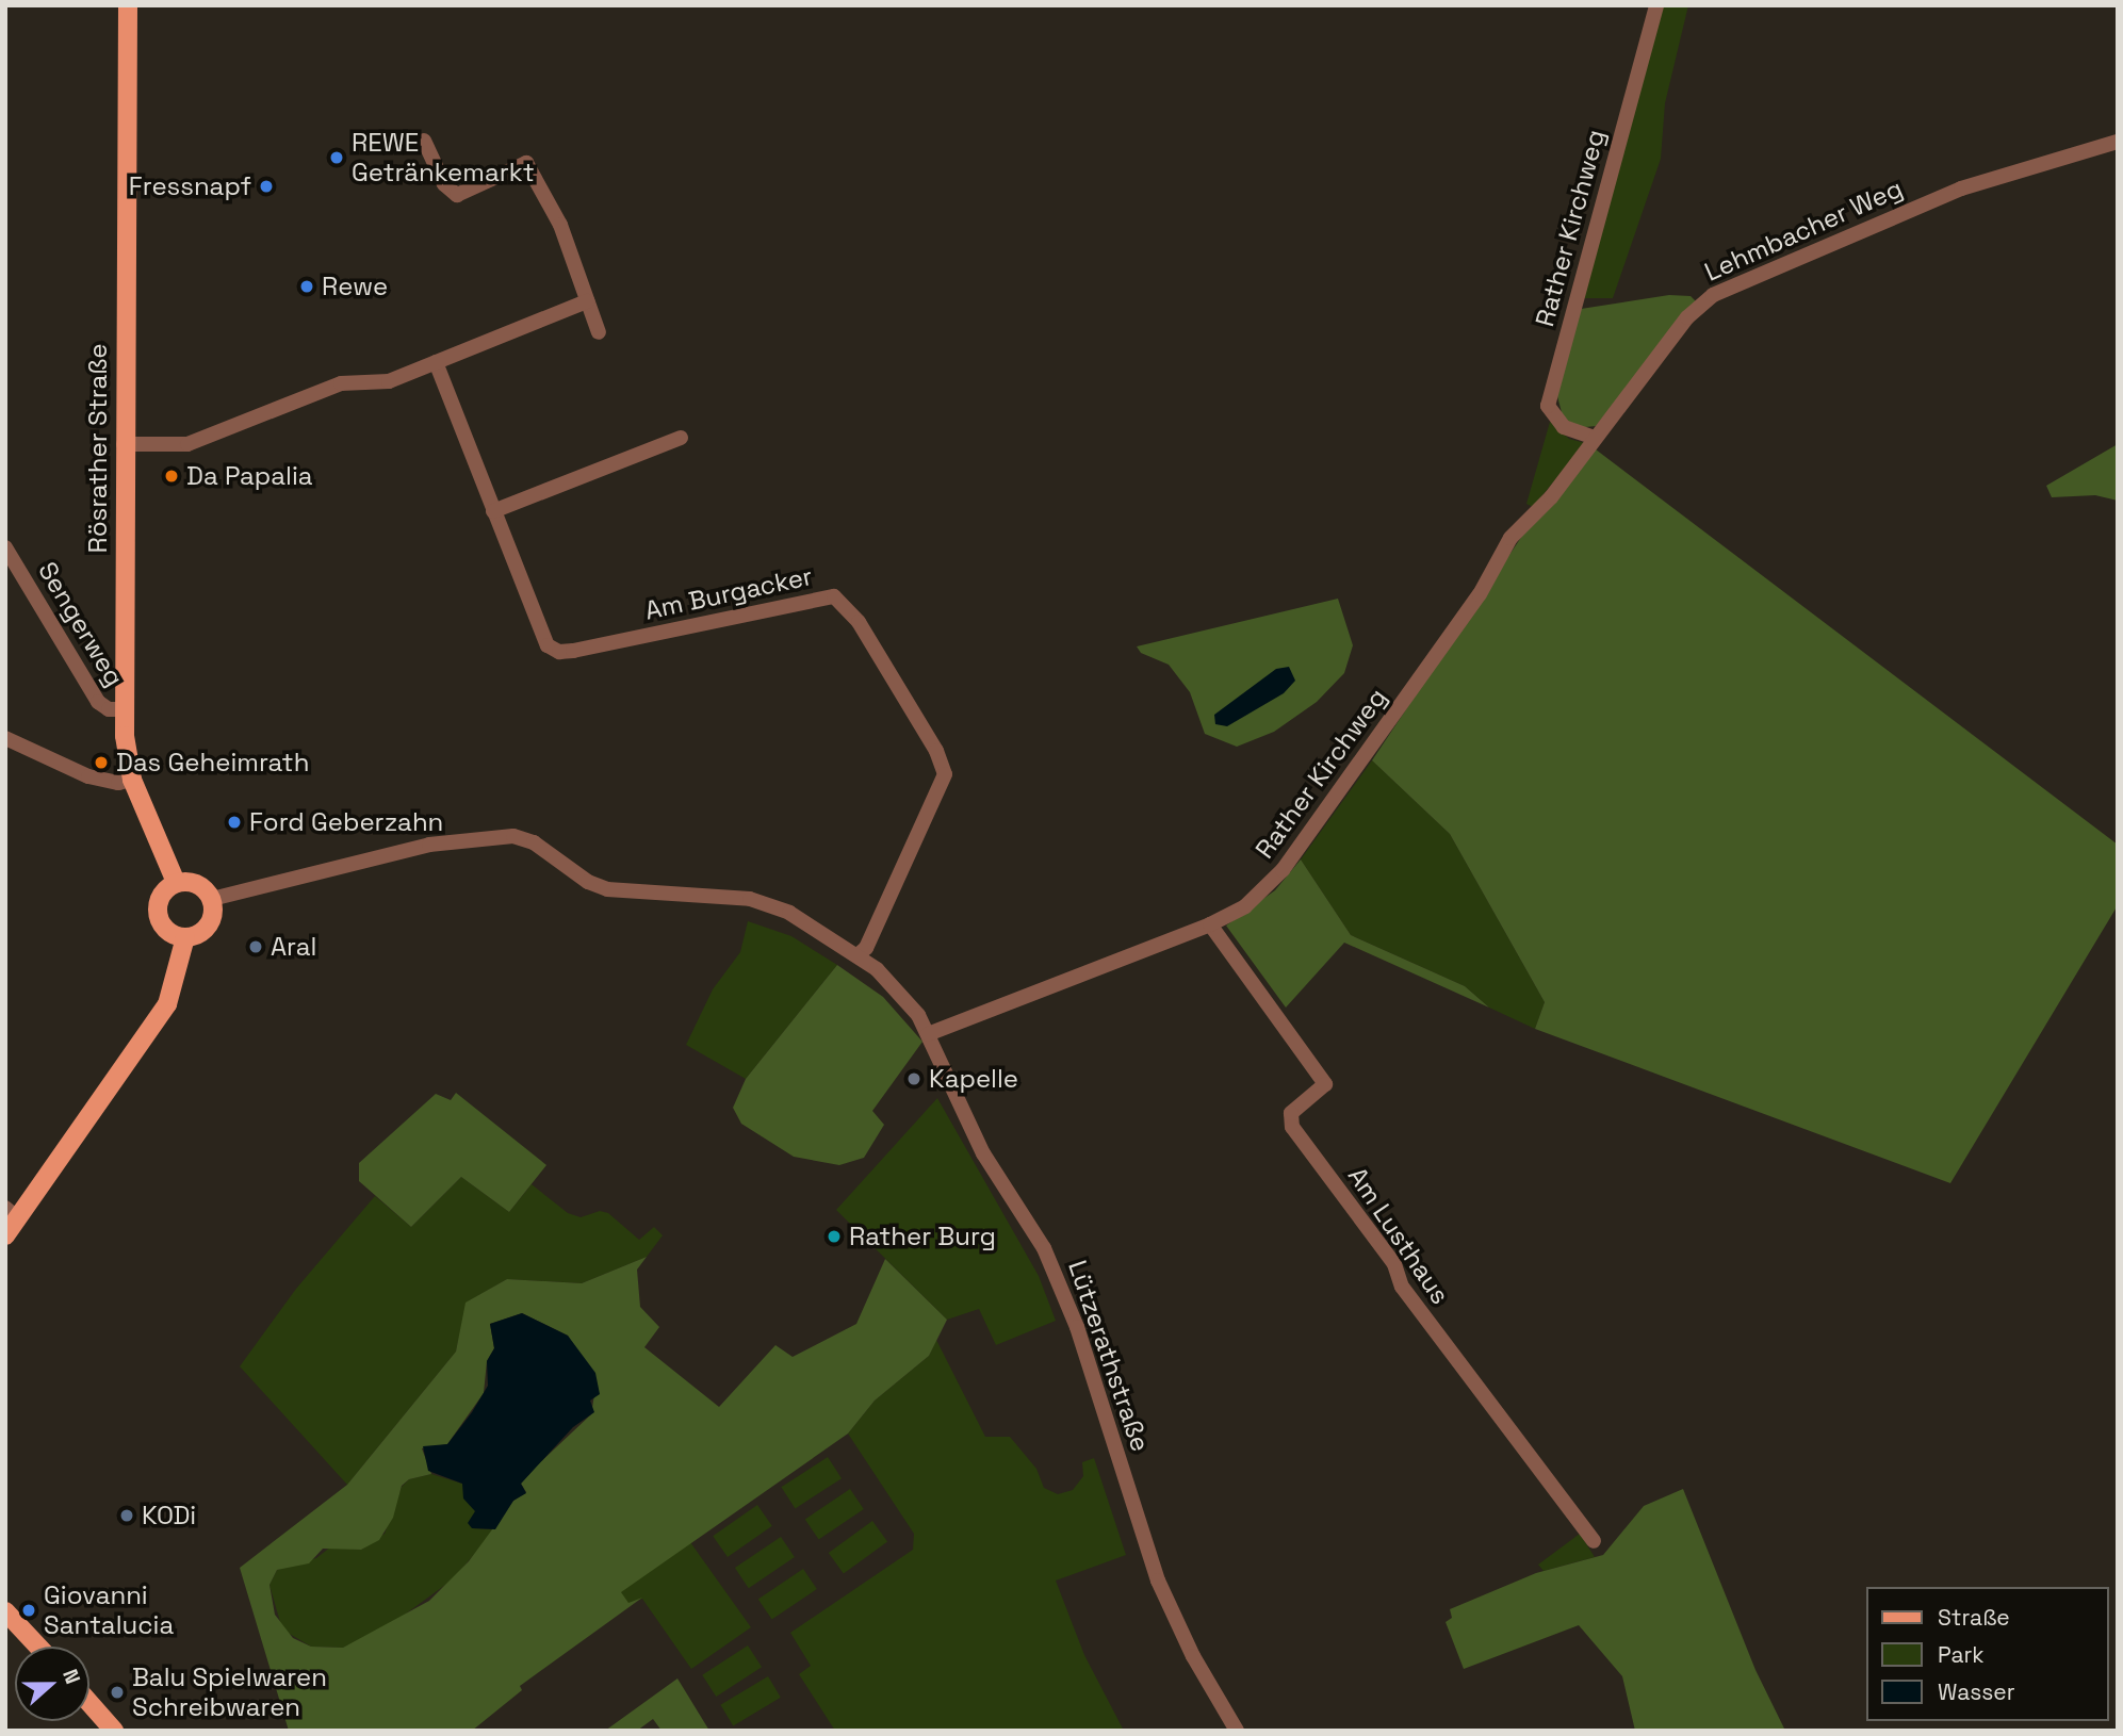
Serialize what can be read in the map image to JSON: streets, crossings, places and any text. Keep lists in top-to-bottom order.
{
  "streets": {
    "main road": ["Rösrather Straße"],
    "street": [
      "Rather Kirchweg",
      "Lehmbacher Weg",
      "Am Burgacker",
      "Sengerweg",
      "Am Lusthaus",
      "Lützerathstraße"
    ]
  },
  "crossings": [
    ["Rather Kirchweg", "Lehmbacher Weg"],
    ["Rather Kirchweg", "Am Lusthaus"],
    ["Rather Kirchweg", "Lützerathstraße"],
    ["Rösrather Straße", "Sengerweg"],
    ["Rösrather Straße", "Lützerathstraße"],
    ["Am Burgacker", "Lützerathstraße"]
  ],
  "places": [
    "REWE Getränkemarkt",
    "Fressnapf",
    "Rewe",
    "Da Papalia",
    "Das Geheimrath",
    "Ford Geberzahn",
    "Aral",
    "Kapelle",
    "Rather Burg",
    "KODi",
    "Giovanni Santalucia",
    "Balu Spielwaren Schreibwaren"
  ],
  "legend": ["Straße", "Park", "Wasser"],
  "north": "right"
}
